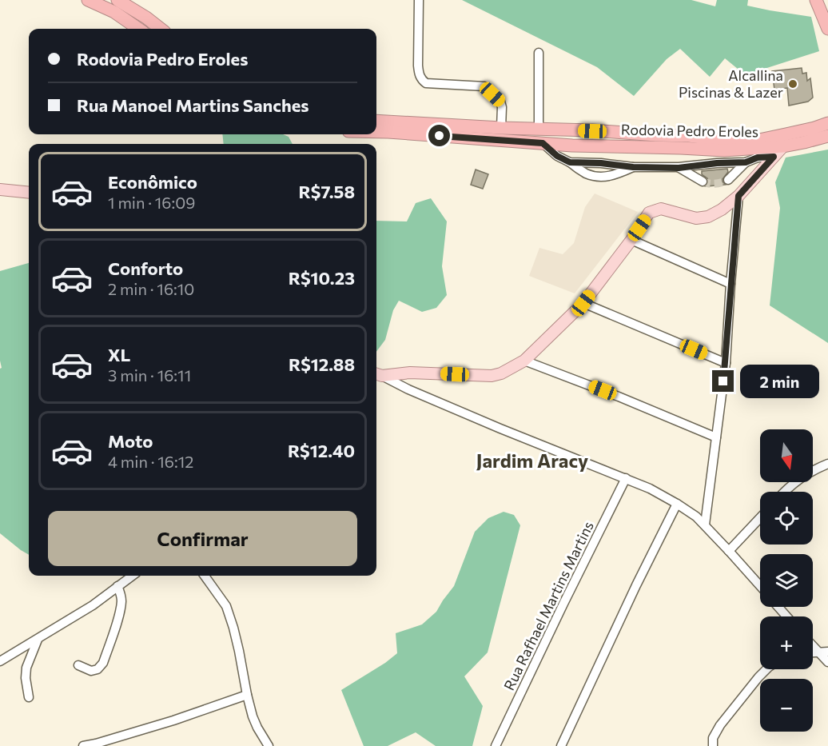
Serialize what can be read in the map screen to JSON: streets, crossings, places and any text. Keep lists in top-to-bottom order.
{
  "streets": {
    "highway": ["Rodovia Pedro Eroles"],
    "street": ["Rua Rafhael Martins Martins"]
  },
  "districts": ["Jardim Aracy"],
  "places": ["Alcallina Piscinas & Lazer"],
  "north": "bottom",
  "page": {
    "banner": ["Rodovia Pedro Eroles", "Rua Manoel Martins Sanches"],
    "list": [
      {
        "name": "Econômico",
        "note": "1 min · 16:09",
        "value": "R$7.58"
      },
      {
        "name": "Conforto",
        "note": "2 min · 16:10",
        "value": "R$10.23"
      },
      {
        "name": "XL",
        "note": "3 min · 16:11",
        "value": "R$12.88"
      },
      {
        "name": "Moto",
        "note": "4 min · 16:12",
        "value": "R$12.40"
      }
    ],
    "bubble": "2 min",
    "map_buttons": ["+", "−"],
    "buttons": "Confirmar"
  }
}
